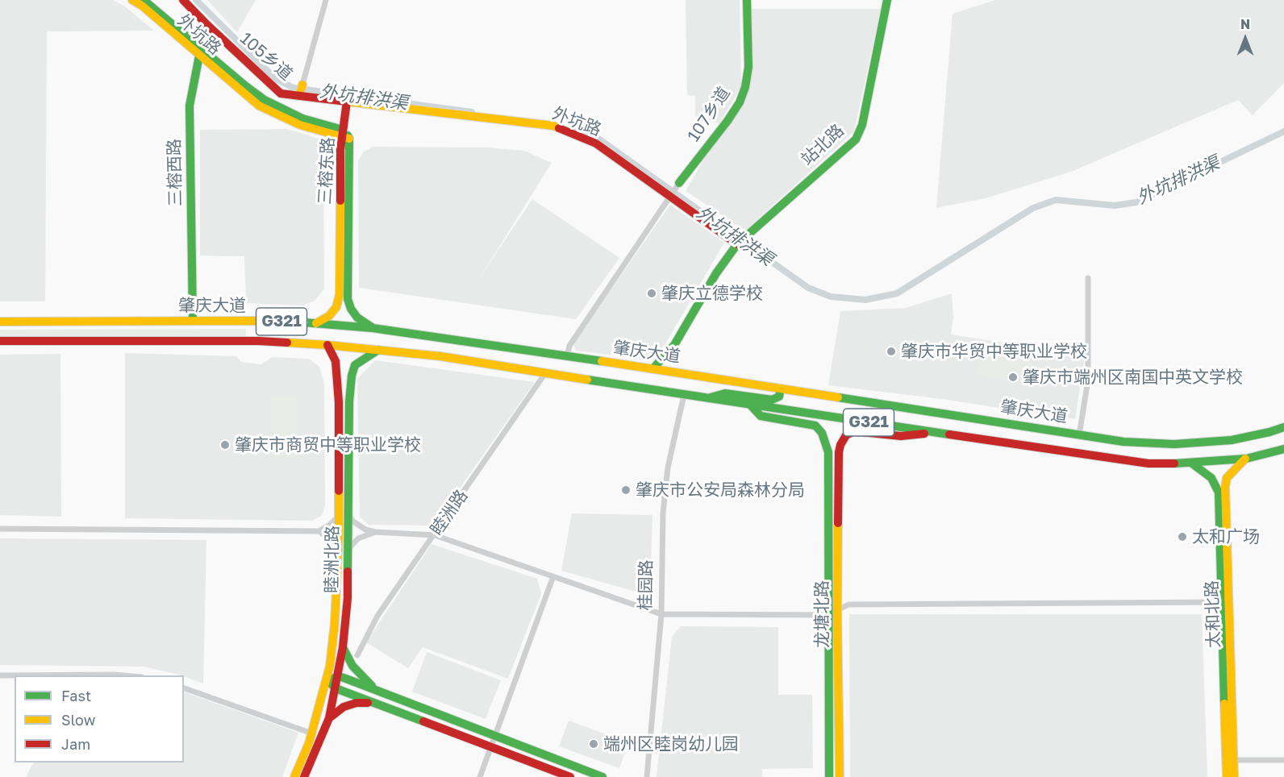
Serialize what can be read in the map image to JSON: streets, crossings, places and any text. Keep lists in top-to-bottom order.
{
  "streets": {
    "main road": [
      "外坑路",
      "105乡道",
      "107乡道",
      "站北路",
      "三榕东路",
      "三榕西路",
      "肇庆大道",
      "G321",
      "睦洲北路",
      "龙塘北路",
      "太和北路"
    ],
    "street": ["睦洲路", "桂园路"]
  },
  "crossings": [
    ["外坑路", "105乡道"],
    ["外坑路", "站北路"],
    ["外坑路", "三榕东路"],
    ["外坑路", "三榕西路"],
    ["105乡道", "三榕西路"],
    ["三榕西路", "肇庆大道"],
    ["肇庆大道", "G321"],
    ["肇庆大道", "睦洲路"],
    ["肇庆大道", "桂园路"],
    ["肇庆大道", "龙塘北路"],
    ["肇庆大道", "太和北路"],
    ["G321", "睦洲路"],
    ["G321", "睦洲北路"]
  ],
  "water": ["外坑排洪渠"],
  "places": [
    "肇庆立德学校",
    "肇庆市华贸中等职业学校",
    "肇庆市端州区南国中英文学校",
    "肇庆市商贸中等职业学校",
    "肇庆市公安局森林分局",
    "太和广场",
    "端州区睦岗幼儿园"
  ],
  "legend": ["Fast", "Slow", "Jam"],
  "north": "top"
}
